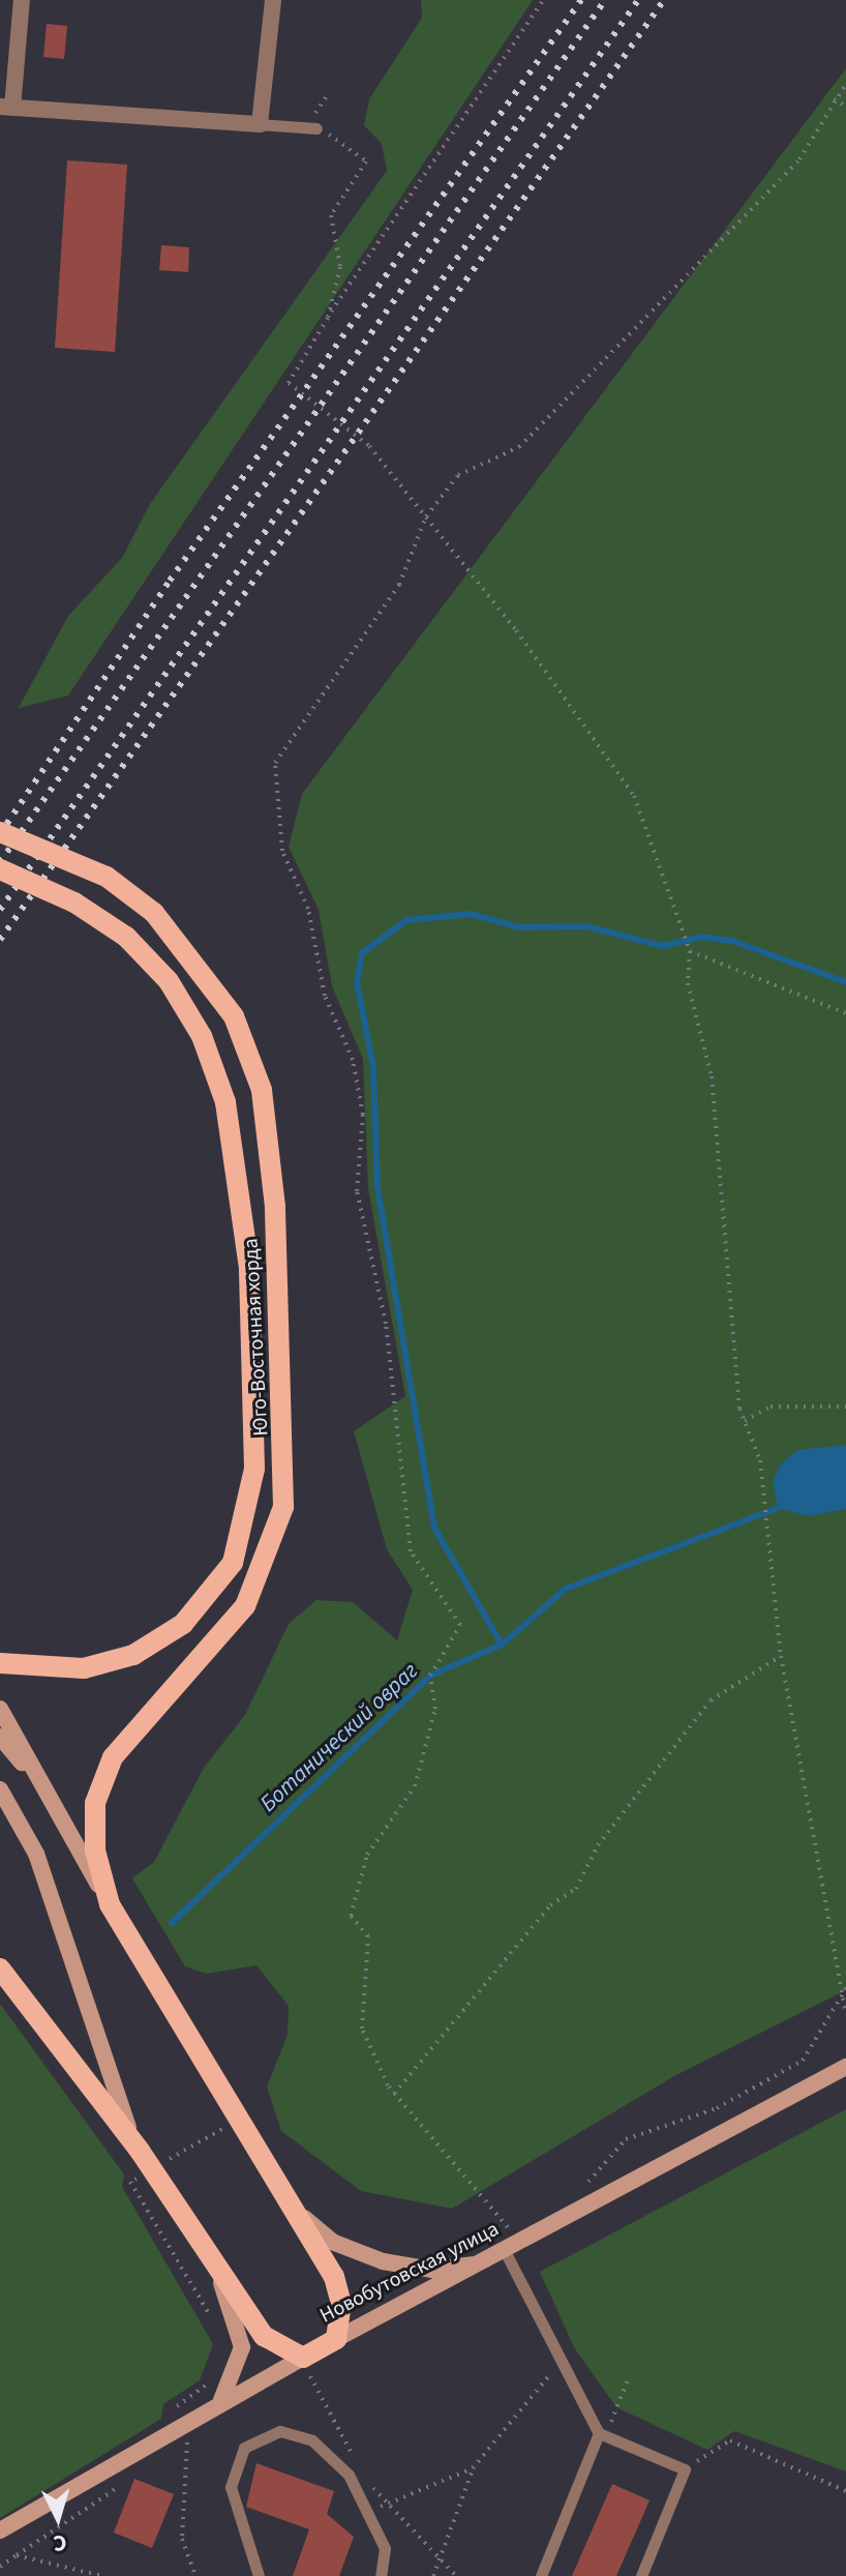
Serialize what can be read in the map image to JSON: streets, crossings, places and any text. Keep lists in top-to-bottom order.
{
  "streets": {
    "main road": ["Юго-Восточная хорда", "Новобутовская улица"]
  },
  "crossings": [
    ["Юго-Восточная хорда", "Новобутовская улица"]
  ],
  "water": ["Ботанический овраг"],
  "north": "bottom"
}
